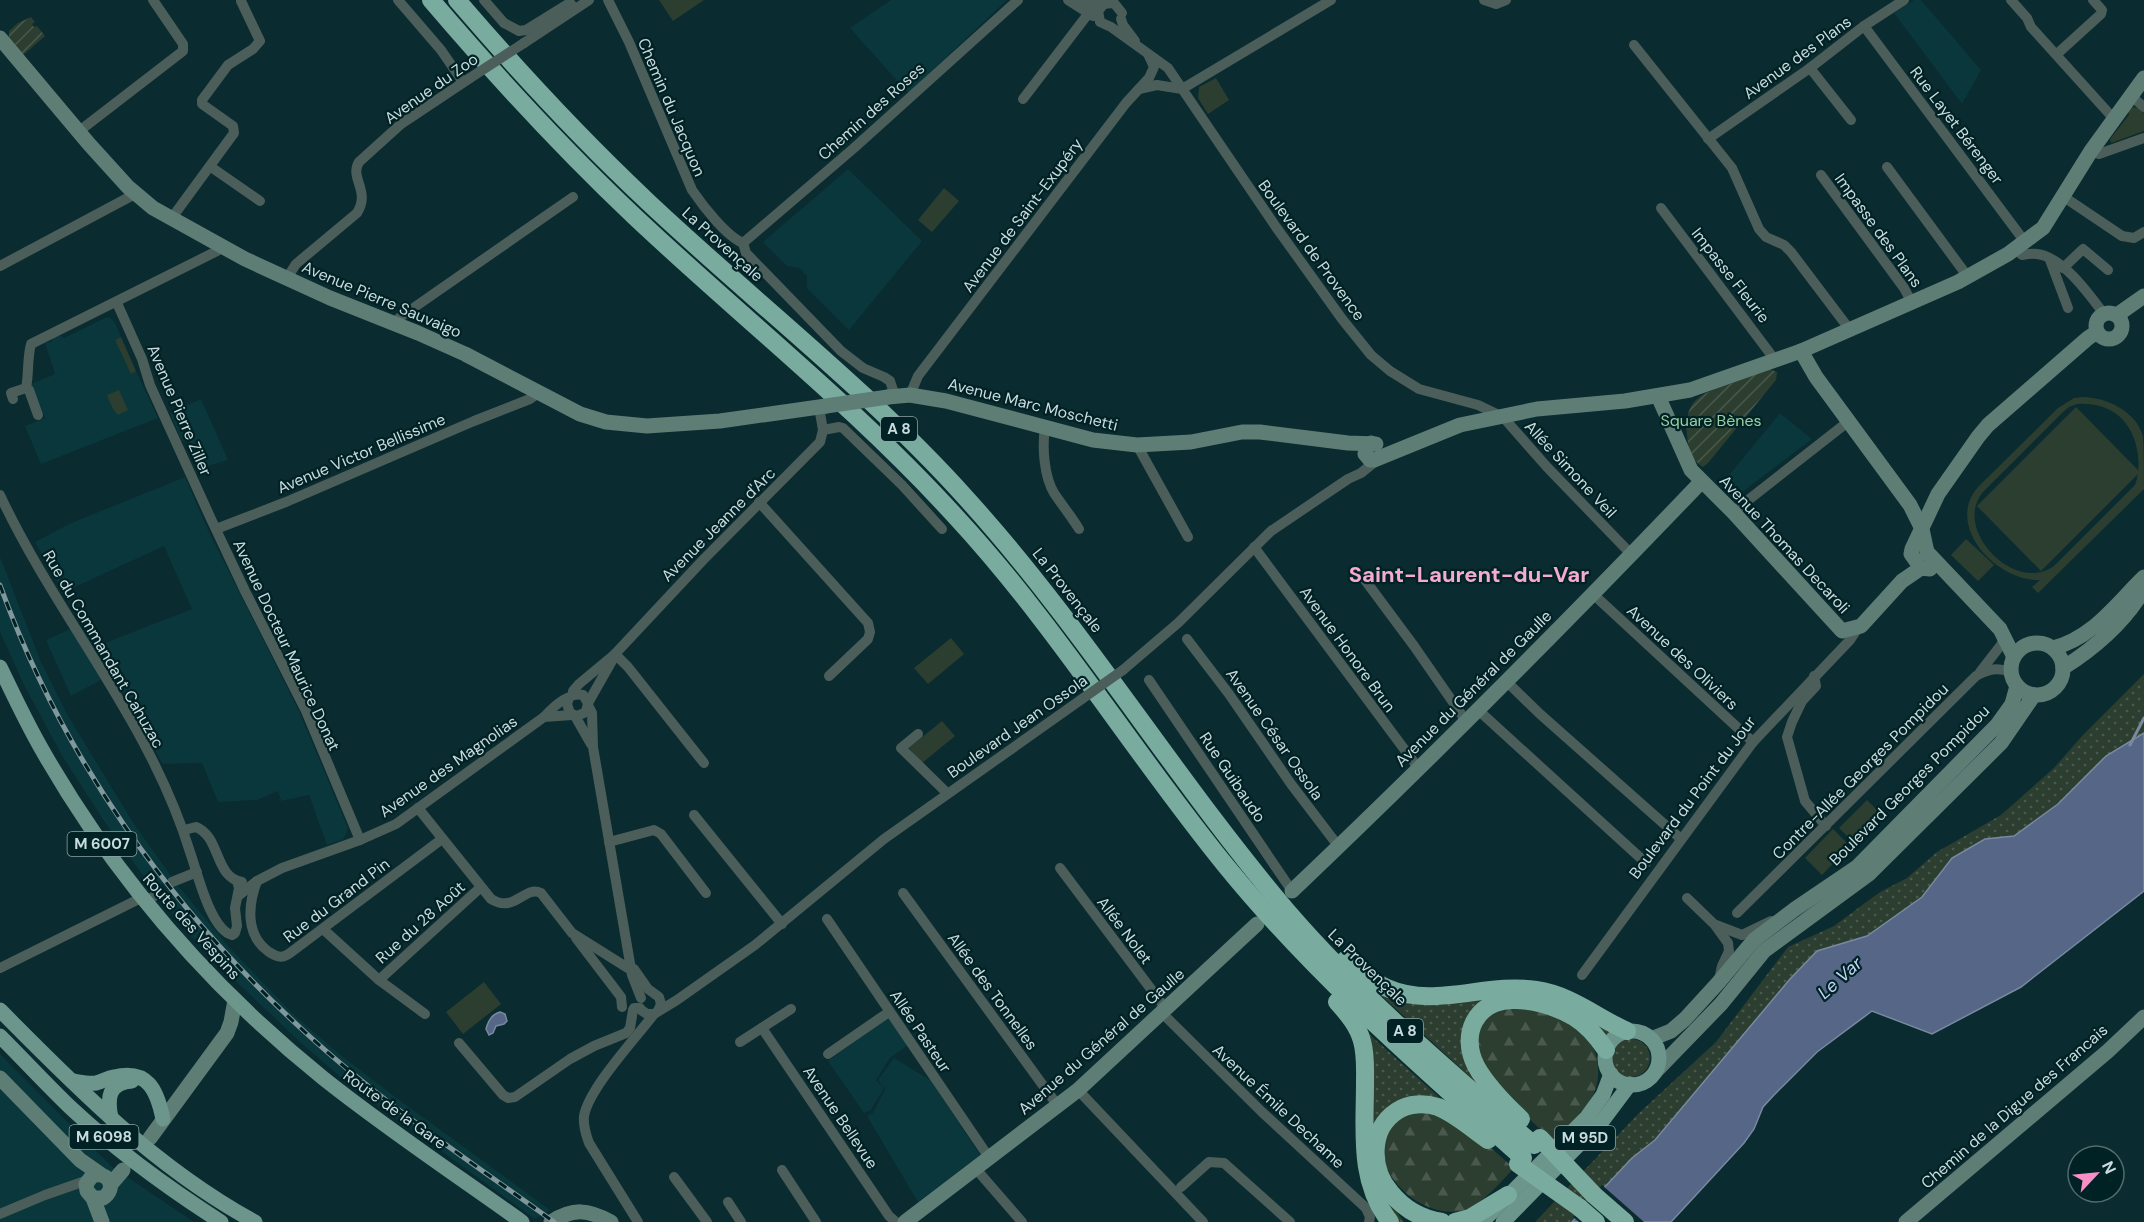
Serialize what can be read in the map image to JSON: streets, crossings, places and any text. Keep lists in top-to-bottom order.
{
  "streets": {
    "highway": ["La Provençale", "A 8"],
    "main road": [
      "Avenue Pierre Sauvaigo",
      "Avenue Marc Moschetti",
      "Avenue Thomas Decaroli",
      "Avenue du Général de Gaulle",
      "Boulevard Georges Pompidou",
      "Boulevard du Point du Jour",
      "M 6007",
      "Route des Vespins",
      "Chemin de la Digue des Francais",
      "Route de la Gare",
      "M 6098",
      "M 95D"
    ],
    "street": [
      "Avenue des Plans",
      "Avenue du Zoo",
      "Chemin du Jacquon",
      "Chemin des Roses",
      "Rue Layet Bérenger",
      "Avenue de Saint-Exupéry",
      "Impasse des Plans",
      "Boulevard de Provence",
      "Impasse Fleurie",
      "Avenue Pierre Ziller",
      "Avenue Victor Bellissime",
      "Allée Simone Veil",
      "Avenue Jeanne d'Arc",
      "Avenue Docteur Maurice Donat",
      "Rue du Commandant Cahuzac",
      "Avenue Honore Brun",
      "Avenue des Oliviers",
      "Boulevard Jean Ossola",
      "Avenue César Ossola",
      "Avenue des Magnolias",
      "Contre-Allée Georges Pompidou",
      "Rue Guibaudo",
      "Rue du Grand Pin",
      "Rue du 28 Août",
      "Allée Nolet",
      "Allée des Tonnelles",
      "Allée Pasteur",
      "Avenue Émile Dechame",
      "Avenue Bellevue"
    ]
  },
  "crossings": [
    ["Avenue des Plans", "Rue Layet Bérenger"],
    ["Avenue du Zoo", "Avenue Pierre Sauvaigo"],
    ["Chemin du Jacquon", "Chemin des Roses"],
    ["Chemin du Jacquon", "Avenue de Saint-Exupéry"],
    ["Chemin du Jacquon", "Avenue Marc Moschetti"],
    ["Avenue de Saint-Exupéry", "Boulevard de Provence"],
    ["Avenue de Saint-Exupéry", "Avenue Marc Moschetti"],
    ["La Provençale", "A 8"],
    ["Boulevard de Provence", "Allée Simone Veil"],
    ["Avenue Pierre Sauvaigo", "Avenue Marc Moschetti"],
    ["Avenue Pierre Sauvaigo", "Avenue Victor Bellissime"],
    ["Avenue Marc Moschetti", "Boulevard Jean Ossola"],
    ["Avenue Pierre Ziller", "Avenue Victor Bellissime"],
    ["Avenue Pierre Ziller", "Avenue Docteur Maurice Donat"],
    ["Avenue Victor Bellissime", "Avenue Docteur Maurice Donat"],
    ["Allée Simone Veil", "Avenue du Général de Gaulle"],
    ["Avenue Jeanne d'Arc", "Avenue des Magnolias"],
    ["Avenue Thomas Decaroli", "Avenue du Général de Gaulle"],
    ["Avenue Docteur Maurice Donat", "Avenue des Magnolias"],
    ["Rue du Commandant Cahuzac", "Avenue des Magnolias"],
    ["Avenue Honore Brun", "Avenue du Général de Gaulle"],
    ["Avenue Honore Brun", "Boulevard Jean Ossola"],
    ["Avenue des Oliviers", "Avenue du Général de Gaulle"],
    ["Avenue des Oliviers", "Boulevard du Point du Jour"],
    ["Avenue du Général de Gaulle", "Avenue César Ossola"],
    ["Avenue du Général de Gaulle", "Rue Guibaudo"],
    ["Avenue du Général de Gaulle", "Allée Nolet"],
    ["Avenue du Général de Gaulle", "Allée des Tonnelles"],
    ["Avenue du Général de Gaulle", "Allée Pasteur"],
    ["Avenue du Général de Gaulle", "Avenue Émile Dechame"],
    ["Avenue des Magnolias", "Rue du Grand Pin"],
    ["Boulevard Georges Pompidou", "M 95D"],
    ["Route des Vespins", "Route de la Gare"],
    ["Allée Nolet", "Avenue Émile Dechame"]
  ],
  "districts": ["Saint-Laurent-du-Var"],
  "water": ["Le Var"],
  "parks": ["Square Bènes"],
  "north": "top right"
}
